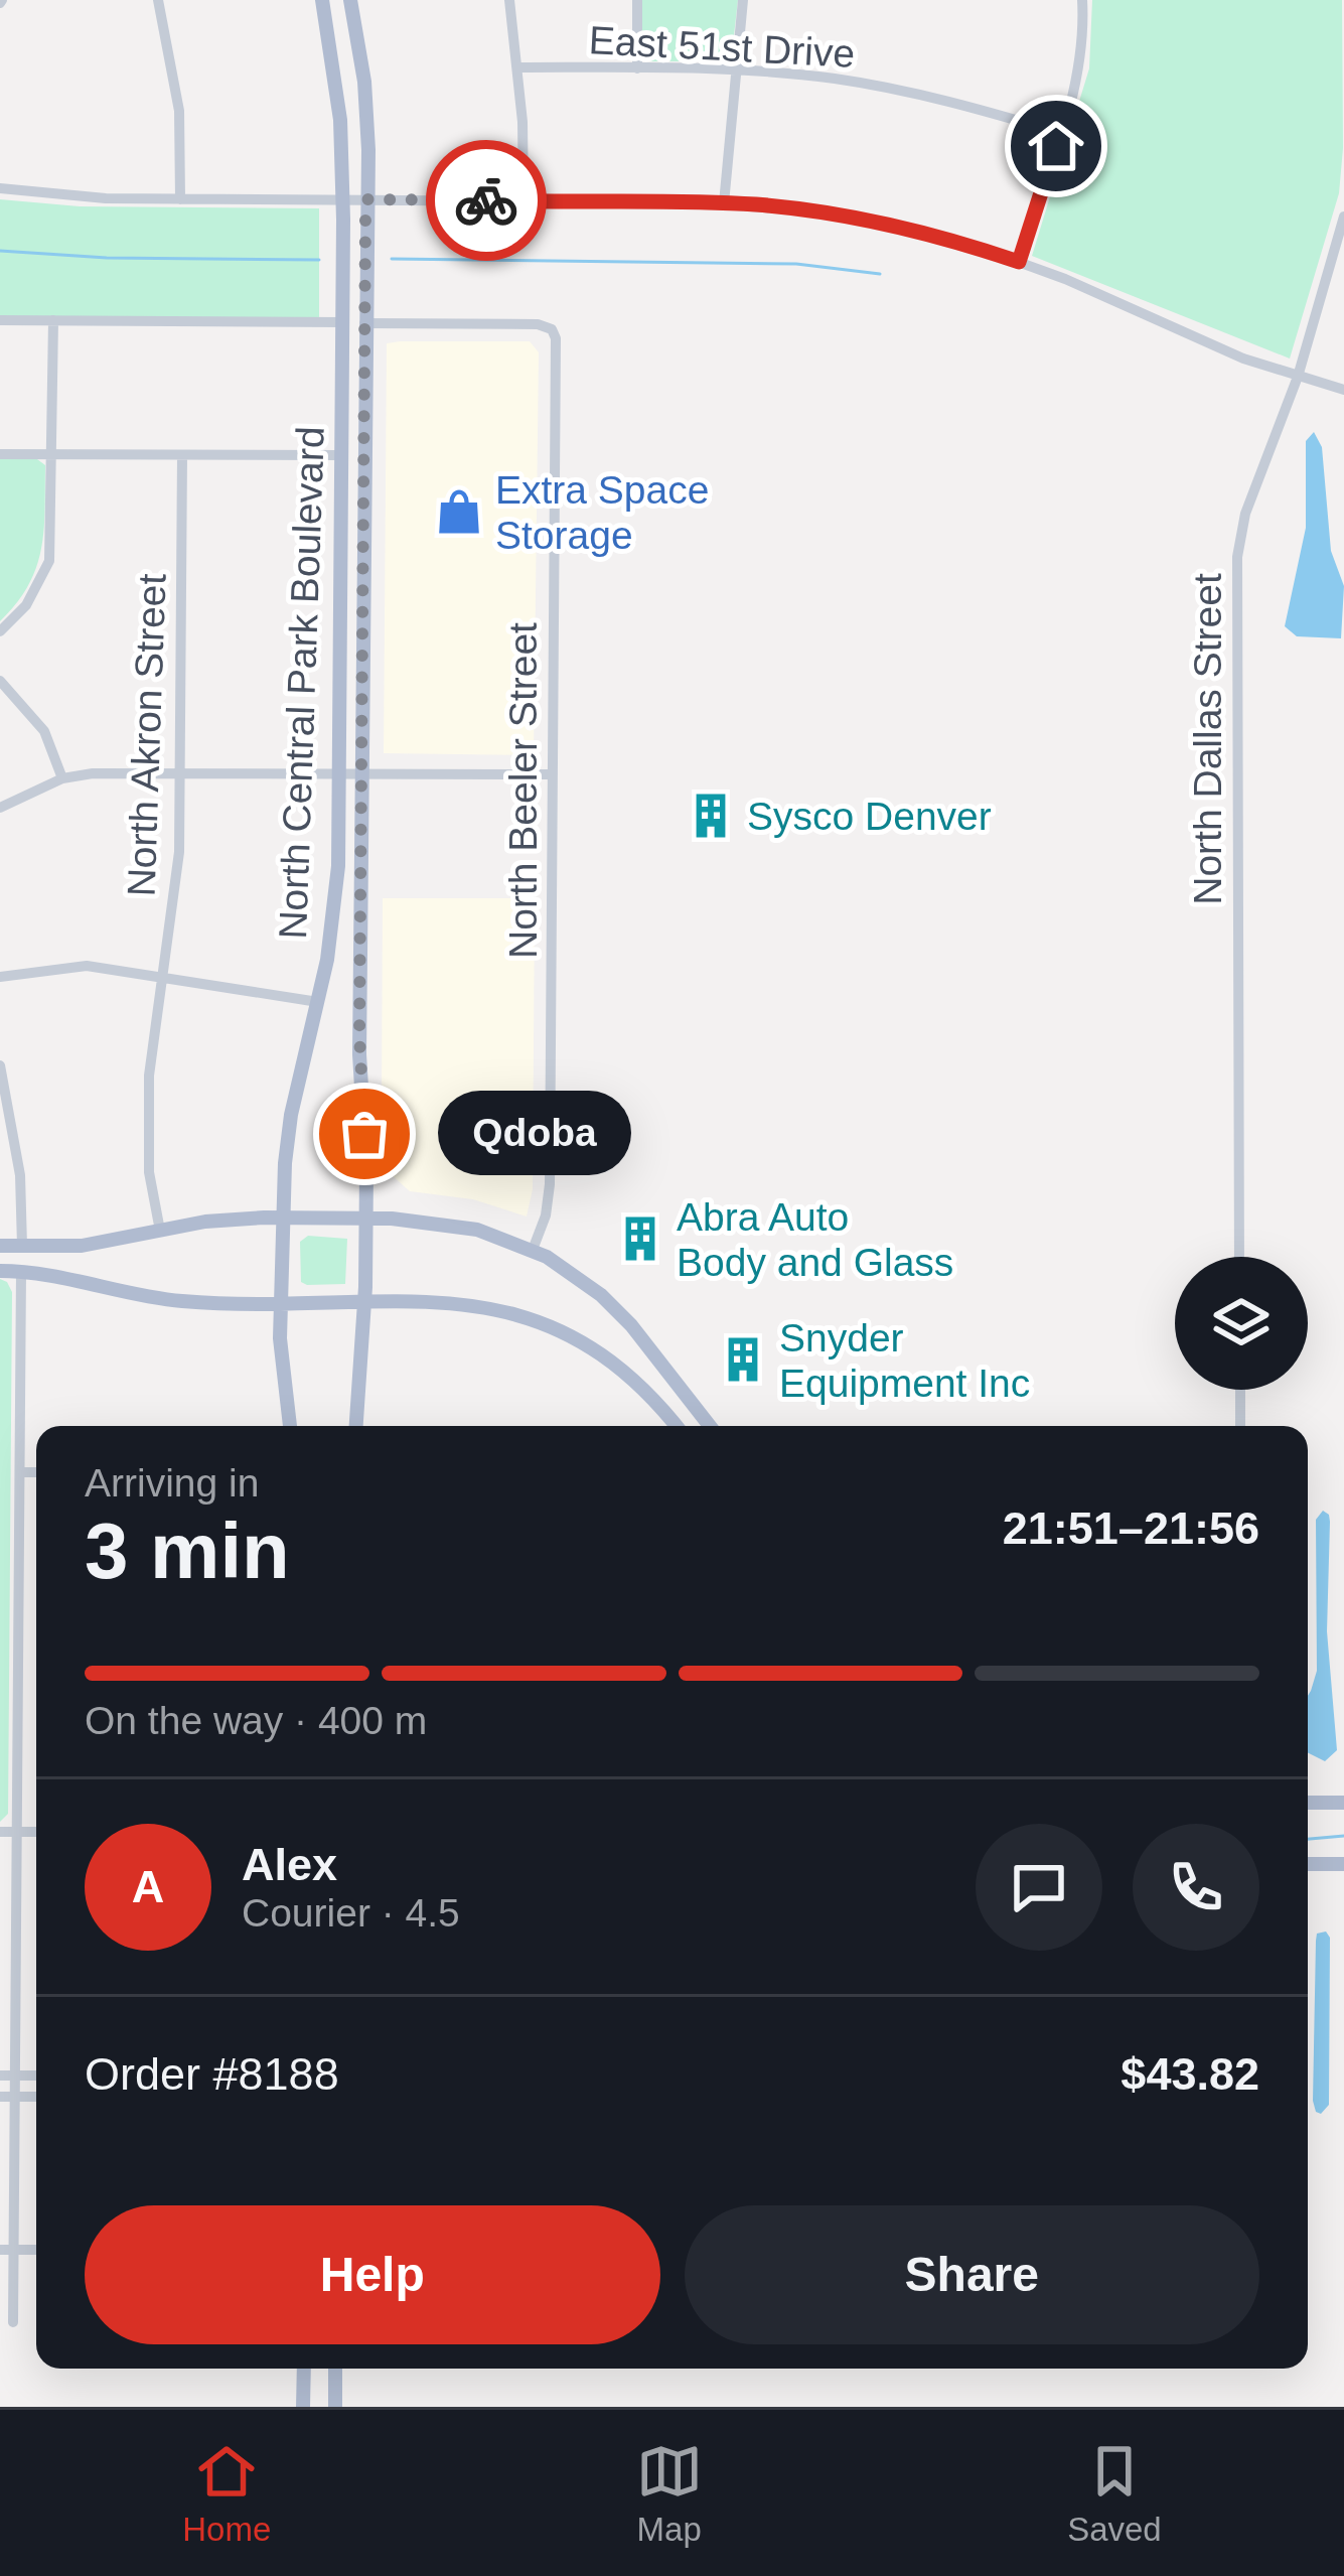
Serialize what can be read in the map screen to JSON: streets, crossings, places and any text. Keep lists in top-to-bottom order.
{
  "streets": {
    "main road": ["North Central Park Boulevard"],
    "street": [
      "East 51st Drive",
      "North Akron Street",
      "North Dallas Street",
      "North Beeler Street"
    ]
  },
  "crossings": [
    ["North Central Park Boulevard", "North Beeler Street"]
  ],
  "places": {
    "shop": ["Extra Space Storage"],
    "building": ["Sysco Denver", "Abra Auto Body and Glass", "Snyder Equipment Inc"],
    "other": ["Qdoba"]
  },
  "page": {
    "bubble": "Qdoba",
    "heading": ["3 min", "Arriving in", "21:51–21:56"],
    "panel": [
      "Alex",
      "Courier · 4.5",
      "Order #8188",
      "$43.82"
    ],
    "bar": "On the way · 400 m",
    "round": "A",
    "buttons": ["Help", "Share"],
    "tabs": ["Home", "Map", "Saved"]
  }
}
